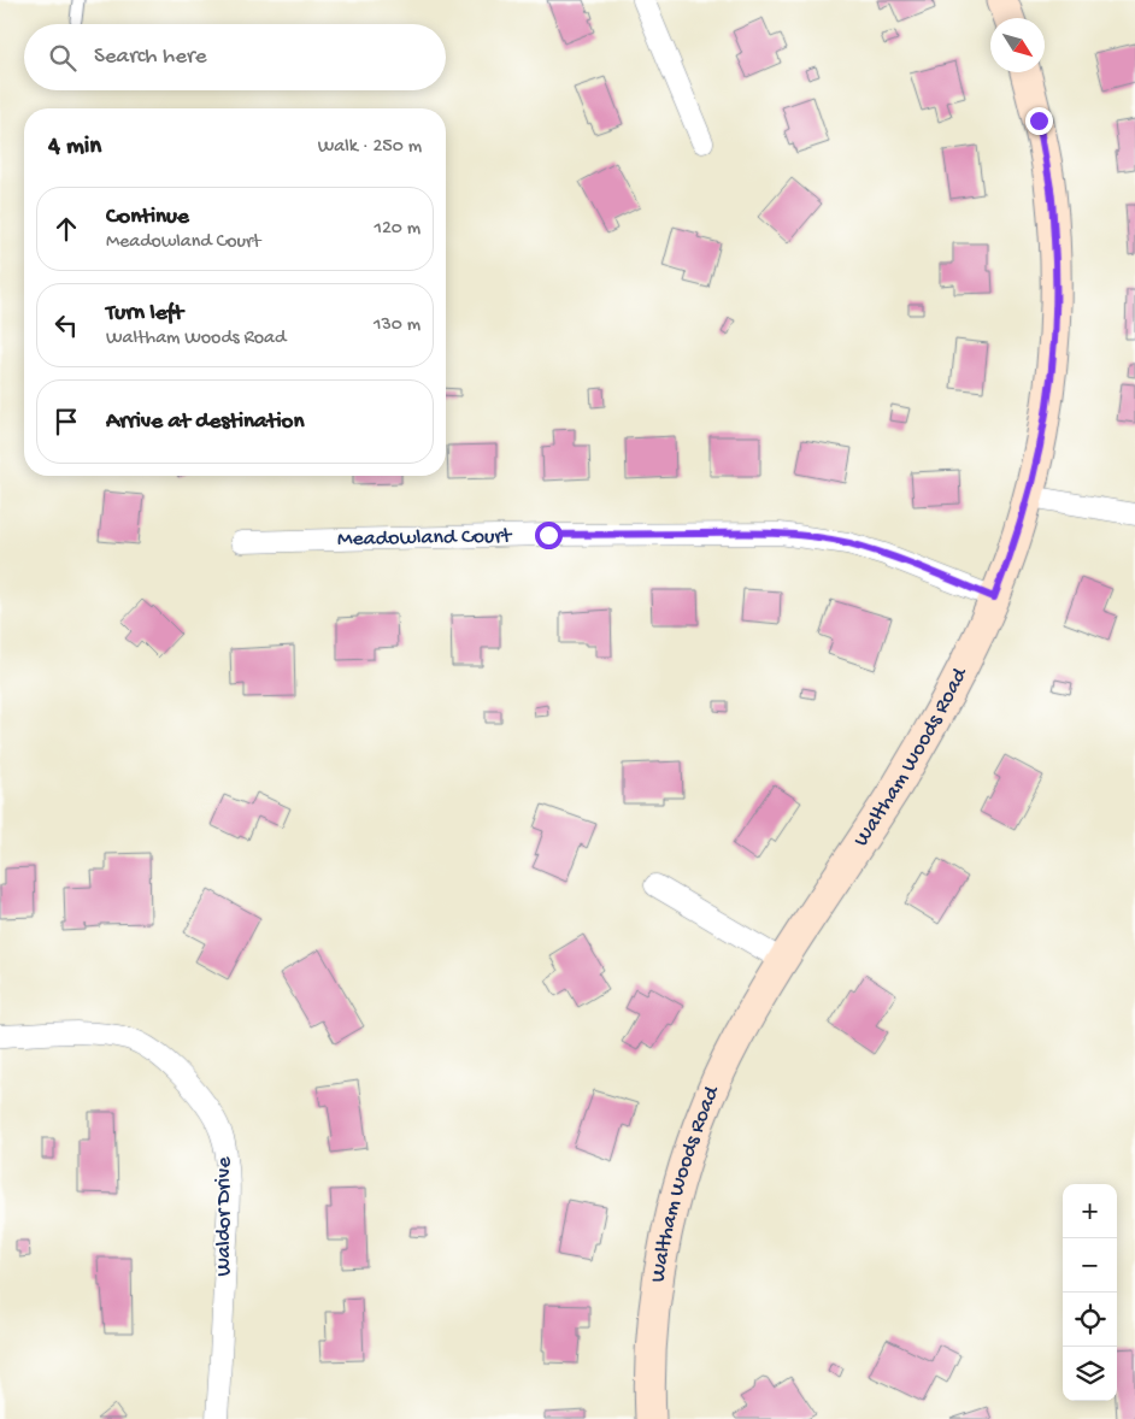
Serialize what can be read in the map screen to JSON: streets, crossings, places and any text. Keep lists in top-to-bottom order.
{
  "streets": {
    "street": ["Meadowland Court", "Waltham Woods Road", "Waldor Drive"]
  },
  "crossings": [
    ["Meadowland Court", "Waltham Woods Road"]
  ],
  "north": "bottom right",
  "page": {
    "search": "Search here",
    "heading": ["4 min", "Walk · 250 m"],
    "list": [
      ["Continue", "Meadowland Court", "120 m"],
      ["Turn left", "Waltham Woods Road", "130 m"],
      "Arrive at destination"
    ],
    "map_buttons": ["+", "−"]
  }
}
